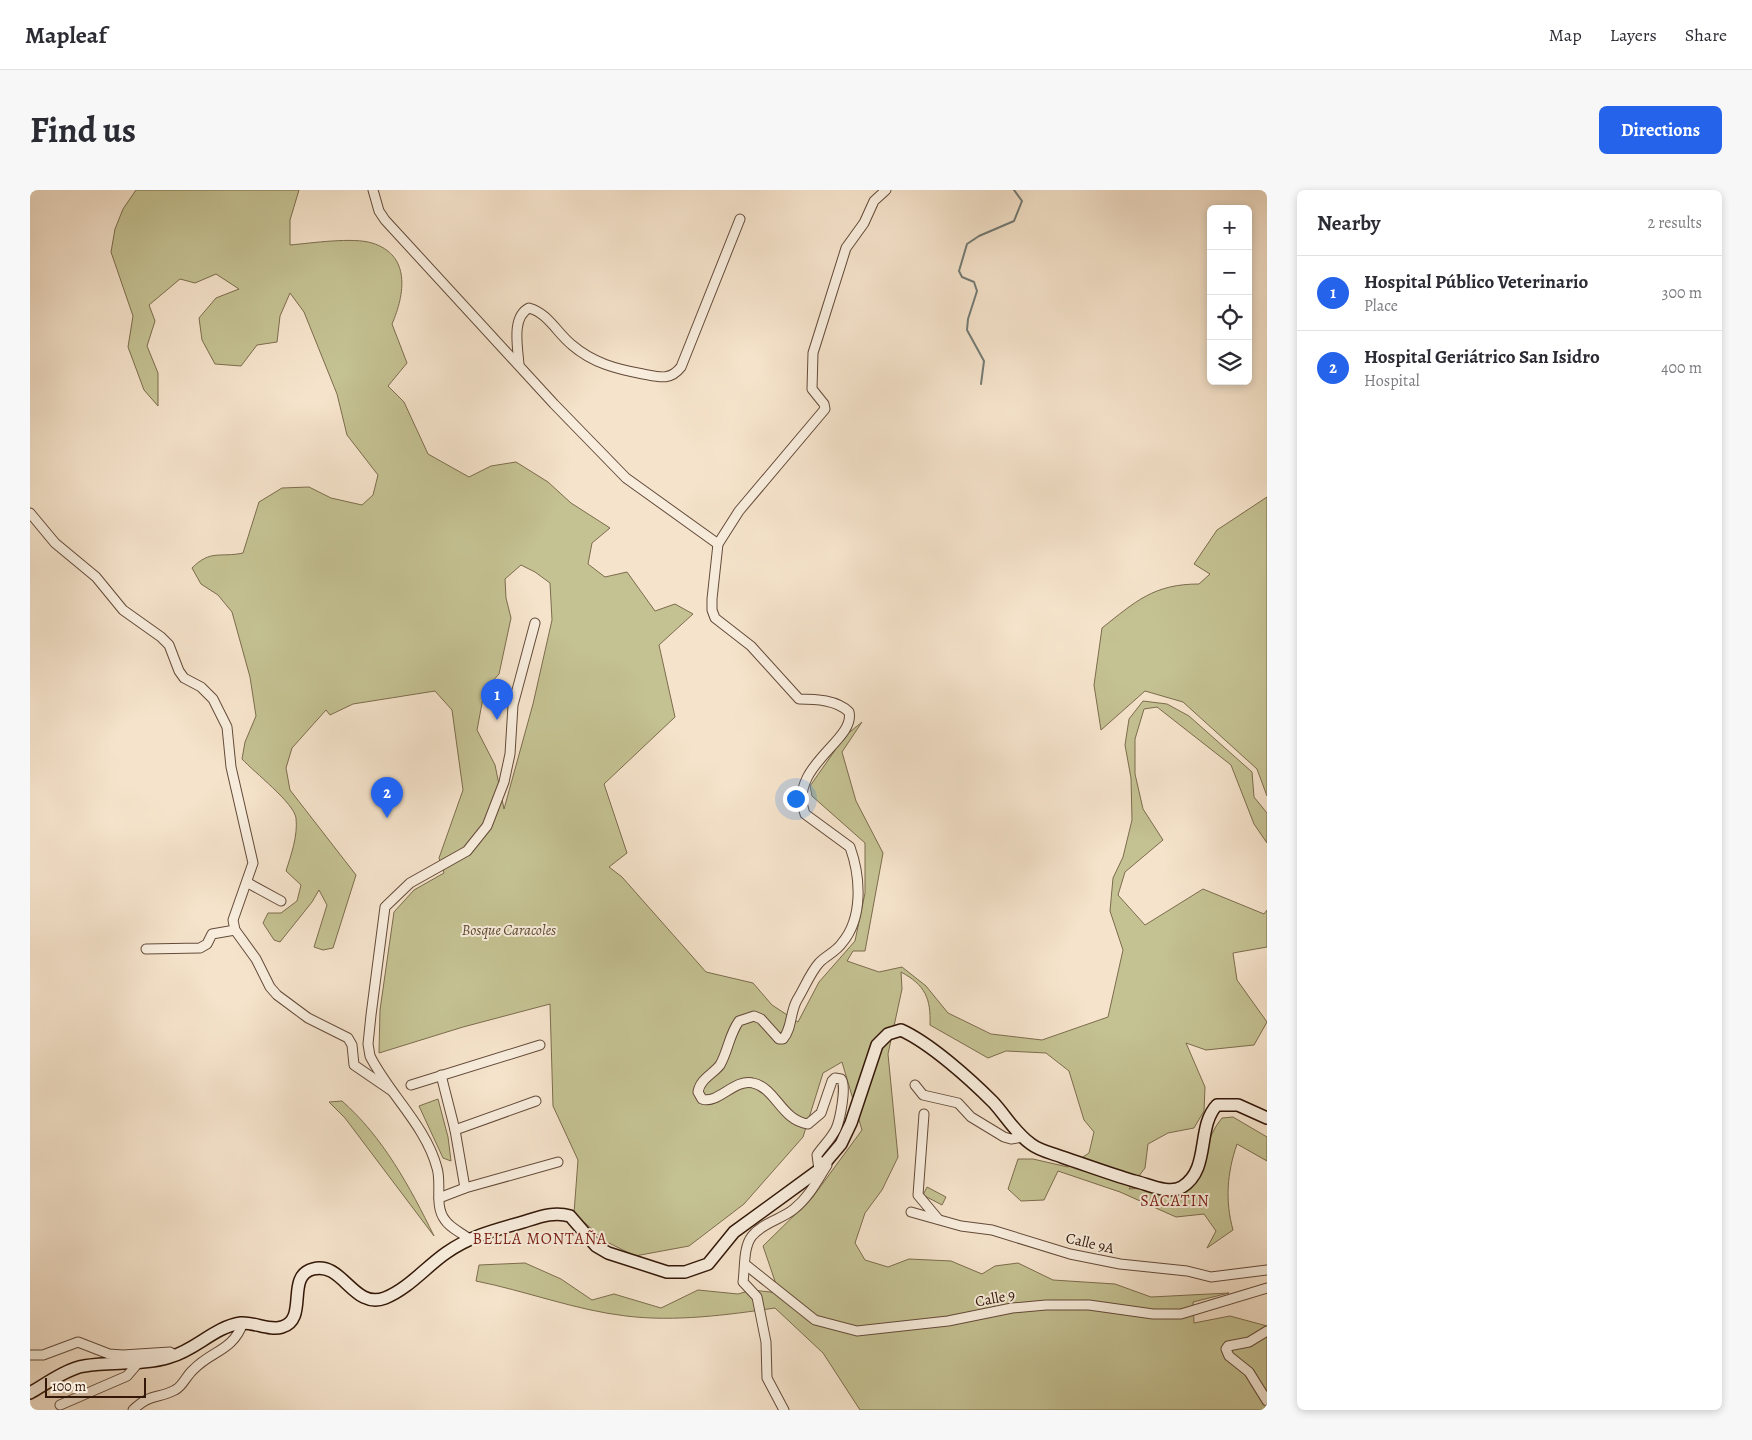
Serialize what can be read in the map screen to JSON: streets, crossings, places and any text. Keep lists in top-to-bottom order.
{
  "streets": {
    "street": ["Calle 9A", "Calle 9"]
  },
  "districts": ["SACATIN", "BELLA MONTAÑA"],
  "parks": ["Bosque Caracoles"],
  "scale_bar": "100 m",
  "page": {
    "header": "Mapleaf",
    "nav": ["Map", "Layers", "Share"],
    "title": "Find us",
    "buttons": "Directions",
    "heading": ["Nearby", "2 results"],
    "map_buttons": ["+", "−"],
    "list": [
      {
        "mark": "1",
        "name": "Hospital Público Veterinario",
        "note": "Place",
        "value": "300 m"
      },
      {
        "mark": "2",
        "name": "Hospital Geriátrico San Isidro",
        "note": "Hospital",
        "value": "400 m"
      }
    ],
    "pins": ["1", "2"],
    "scale": "100 m"
  }
}
